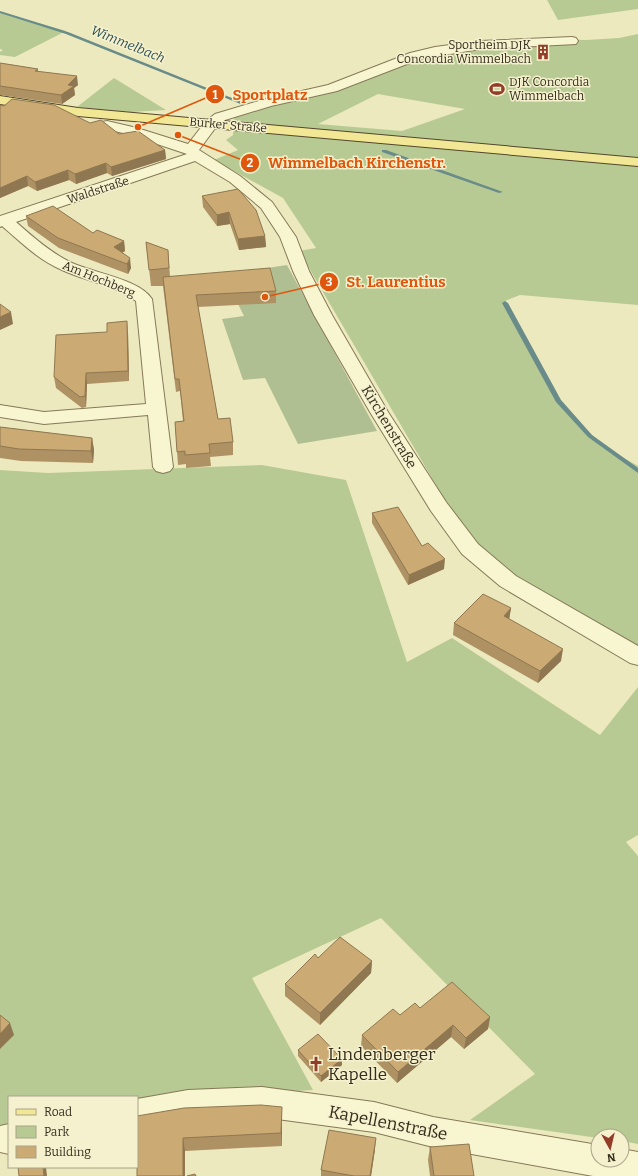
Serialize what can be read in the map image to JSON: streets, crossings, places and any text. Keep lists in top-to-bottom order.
{
  "streets": {
    "main road": ["Burker Straße"],
    "street": [
      "Waldstraße",
      "Am Hochberg",
      "Kirchenstraße",
      "Kapellenstraße"
    ]
  },
  "crossings": [
    ["Waldstraße", "Am Hochberg"],
    ["Waldstraße", "Kirchenstraße"]
  ],
  "water": ["Wimmelbach"],
  "places": {
    "building": ["Sportheim DJK Concordia Wimmelbach"],
    "sports": ["DJK Concordia Wimmelbach"],
    "other": ["Sportplatz", "Wimmelbach Kirchenstr.", "St. Laurentius"],
    "church": ["Lindenberger Kapelle"]
  },
  "legend": ["Road", "Park", "Building"],
  "north": "bottom"
}
